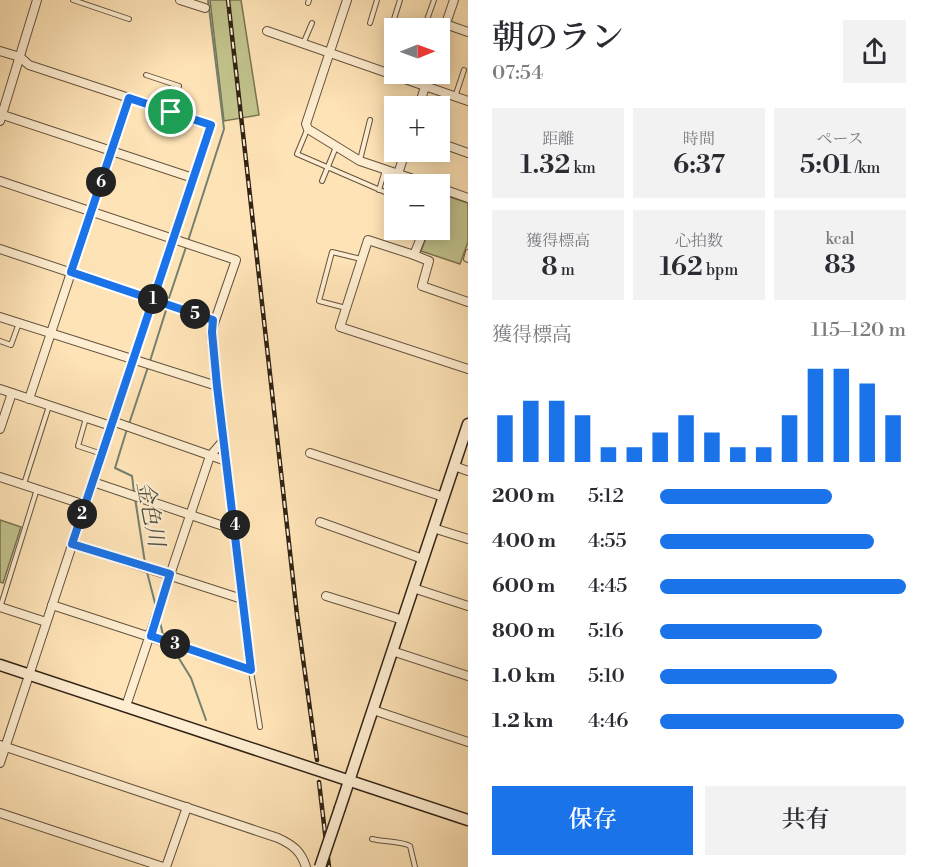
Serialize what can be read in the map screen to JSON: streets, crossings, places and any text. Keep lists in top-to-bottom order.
{
  "water": ["金色川"],
  "north": "right",
  "page": {
    "heading": ["朝のラン", "07:54"],
    "map_buttons": ["+", "−"],
    "stats": [
      ["距離", "1.32 km"],
      ["時間", "6:37"],
      ["ペース", "5:01 /km"],
      ["獲得標高", "8 m"],
      ["心拍数", "162 bpm"],
      ["kcal", "83"]
    ],
    "pins": [
      "6",
      "1",
      "5",
      "2",
      "4",
      "3"
    ],
    "chart": ["獲得標高", "115–120 m"],
    "list": [
      {
        "name": "200 m",
        "note": "5:12"
      },
      {
        "name": "400 m",
        "note": "4:55"
      },
      {
        "name": "600 m",
        "note": "4:45"
      },
      {
        "name": "800 m",
        "note": "5:16"
      },
      {
        "name": "1.0 km",
        "note": "5:10"
      },
      {
        "name": "1.2 km",
        "note": "4:46"
      }
    ],
    "buttons": ["保存", "共有"]
  }
}
